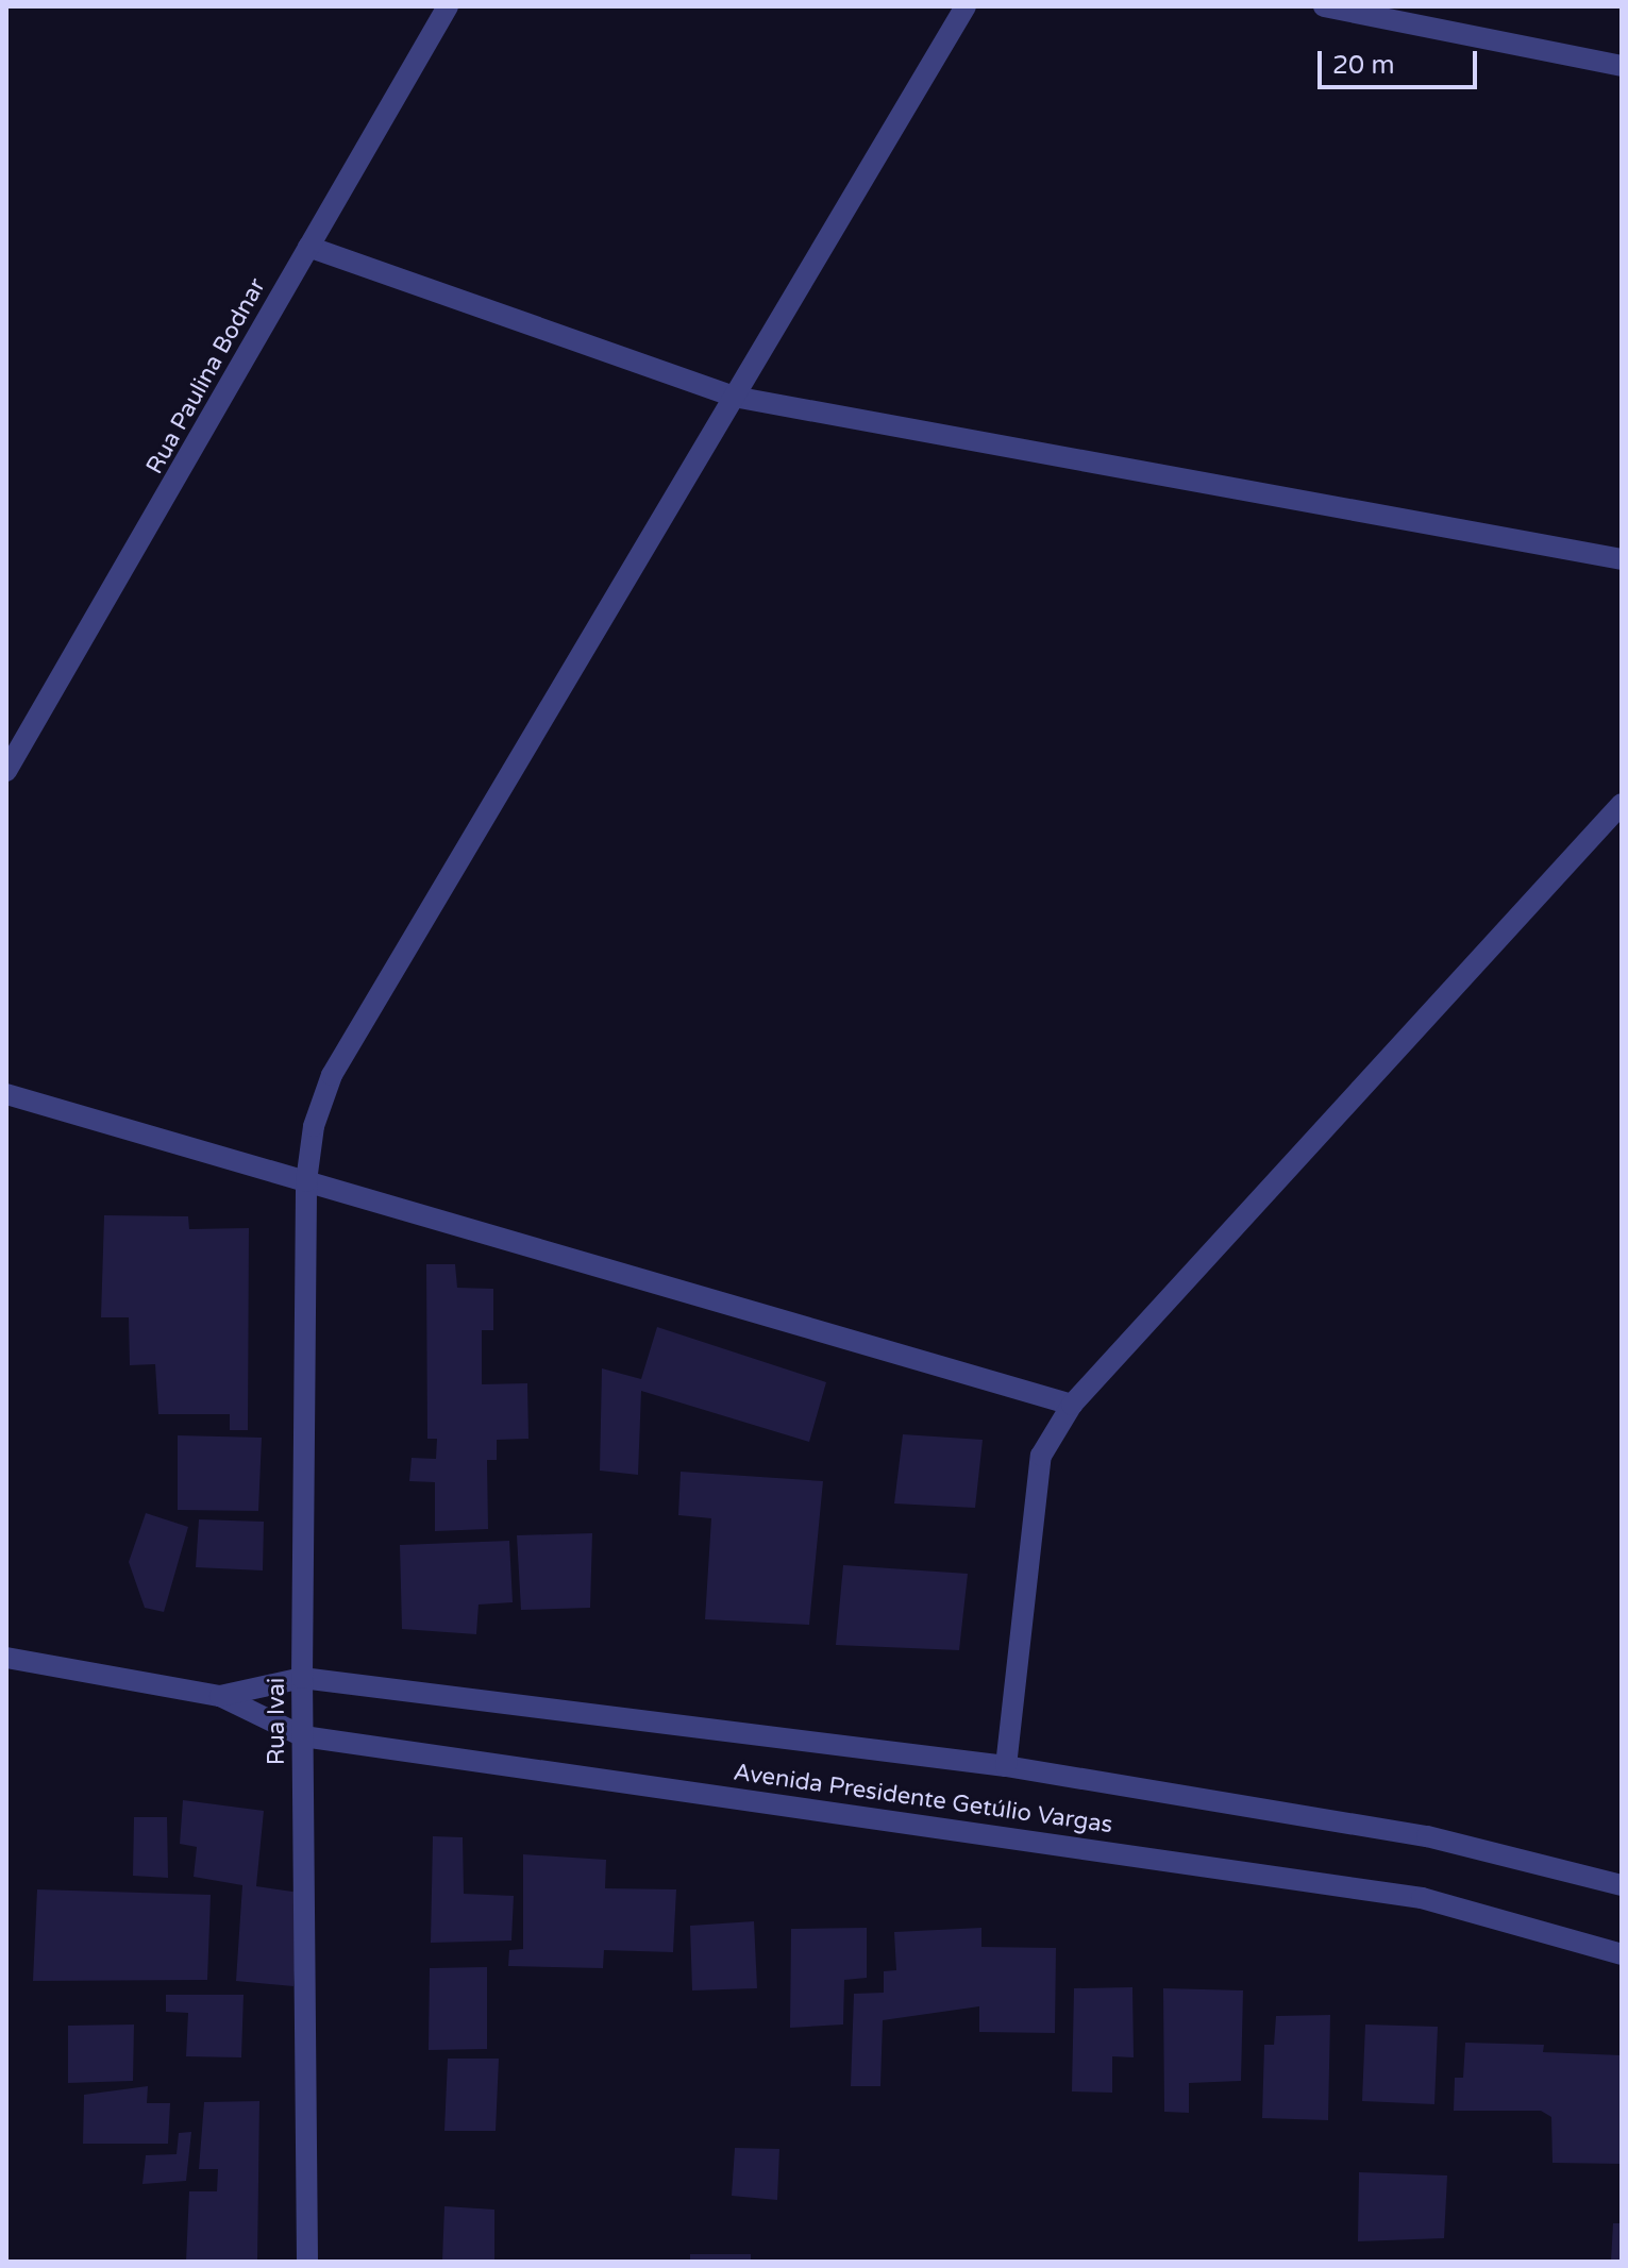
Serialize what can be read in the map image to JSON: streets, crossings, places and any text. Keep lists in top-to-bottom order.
{
  "streets": {
    "street": ["Rua Paulina Bodnar", "Rua Ivai", "Avenida Presidente Getúlio Vargas"]
  },
  "crossings": [
    ["Rua Ivai", "Avenida Presidente Getúlio Vargas"]
  ],
  "scale_bar": "20 m"
}
